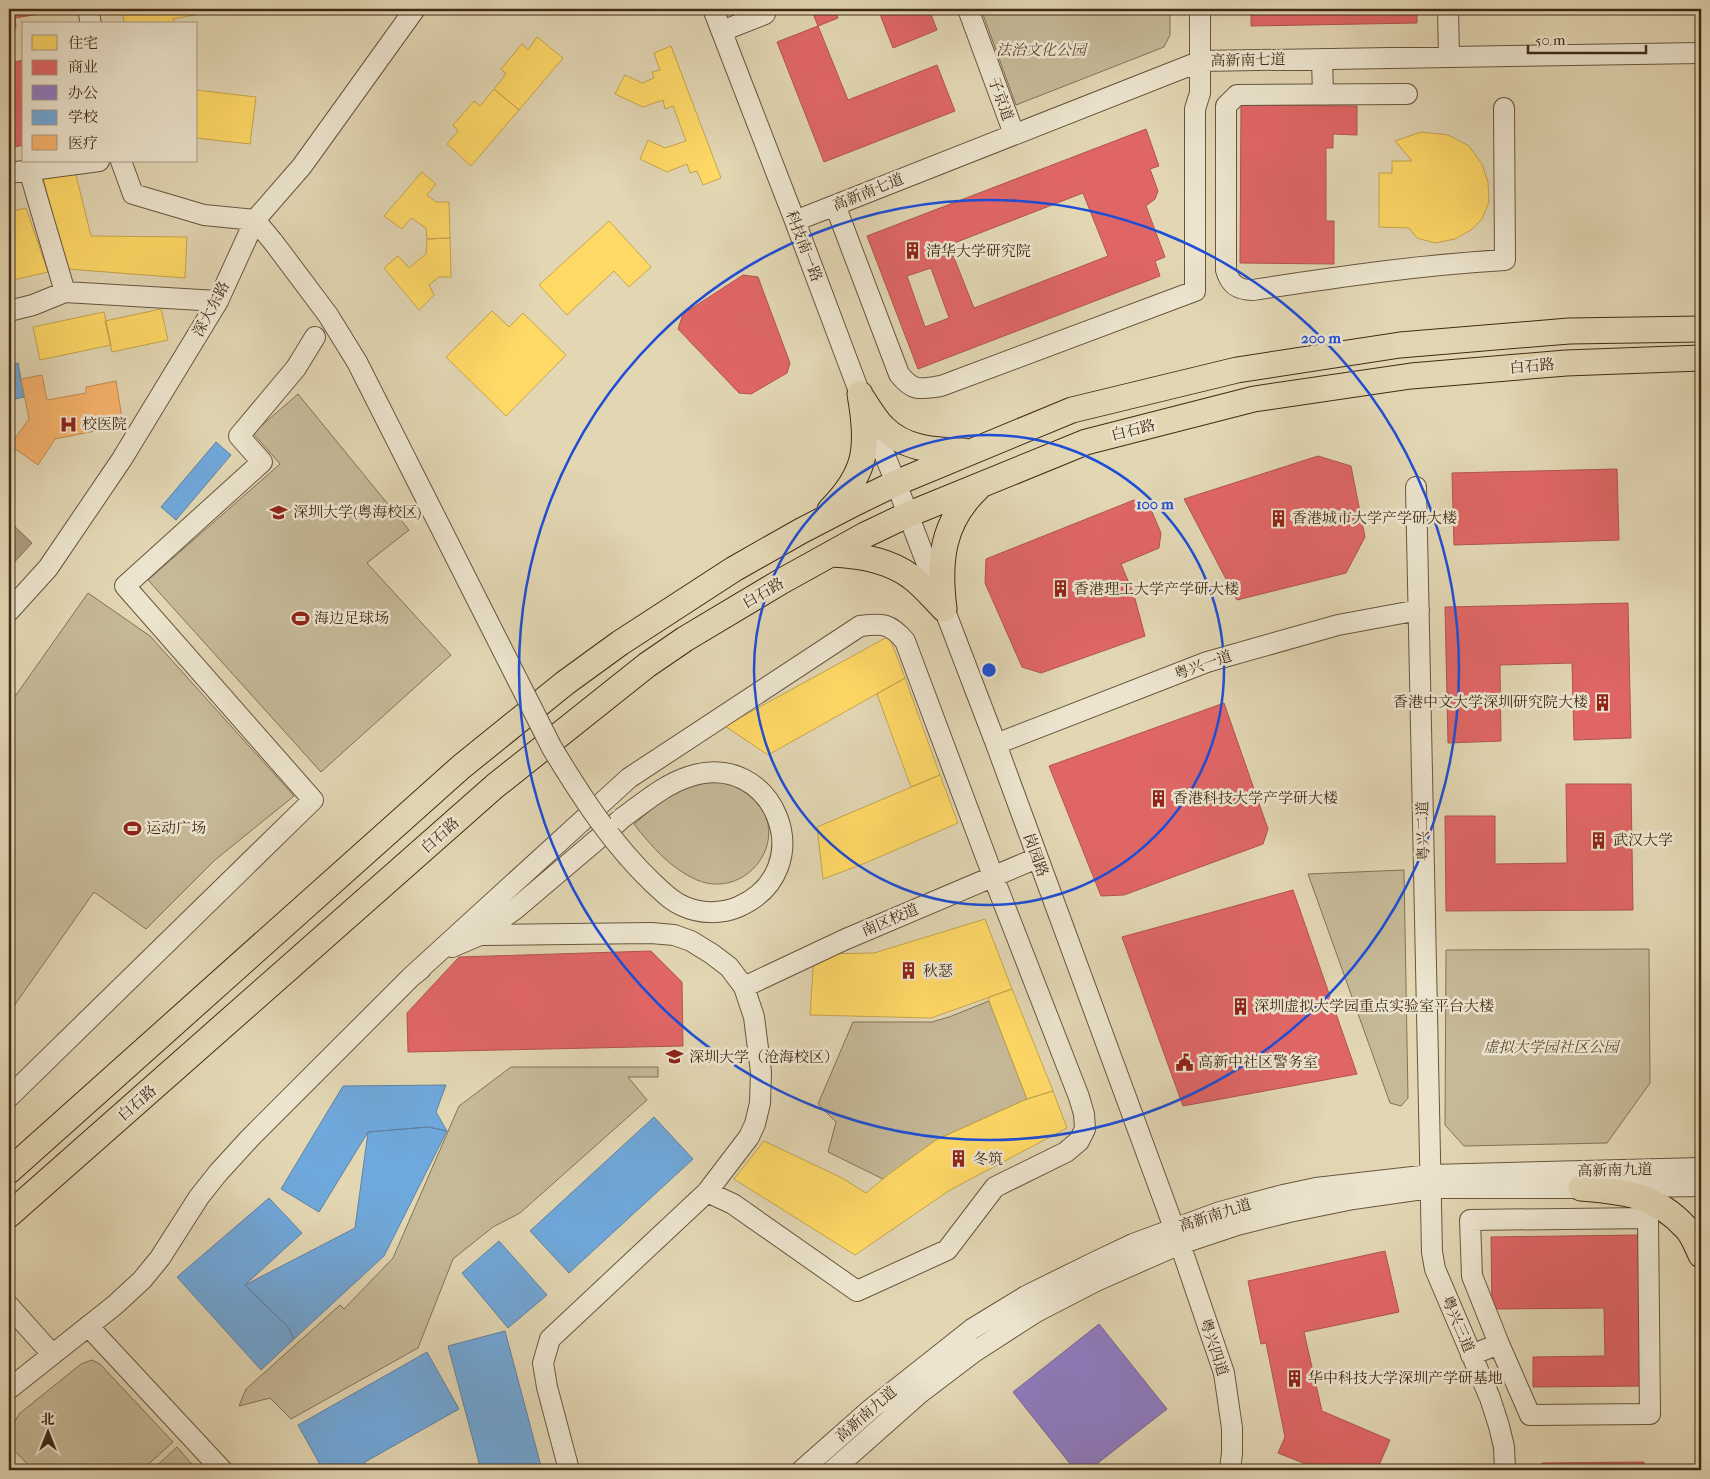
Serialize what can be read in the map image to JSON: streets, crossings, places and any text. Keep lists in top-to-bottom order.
{
  "streets": {
    "main road": ["白石路"],
    "street": [
      "高新南七道",
      "子京道",
      "科技南一路",
      "深大东路",
      "粤兴一道",
      "粤兴二道",
      "岗园路",
      "南区校道",
      "高新南九道",
      "粤兴三道",
      "粤兴四道"
    ]
  },
  "crossings": [
    ["高新南七道", "子京道"],
    ["高新南七道", "科技南一路"],
    ["科技南一路", "岗园路"],
    ["白石路", "岗园路"],
    ["粤兴一道", "粤兴二道"],
    ["粤兴一道", "岗园路"],
    ["粤兴二道", "高新南九道"],
    ["粤兴二道", "粤兴三道"],
    ["岗园路", "南区校道"],
    ["岗园路", "高新南九道"],
    ["岗园路", "粤兴四道"],
    ["高新南九道", "粤兴三道"],
    ["高新南九道", "粤兴四道"]
  ],
  "parks": ["法治文化公园", "虚拟大学园社区公园"],
  "places": {
    "building": [
      "清华大学研究院",
      "香港城市大学产学研大楼",
      "香港理工大学产学研大楼",
      "香港中文大学深圳研究院大楼",
      "香港科技大学产学研大楼",
      "武汉大学",
      "秋瑟",
      "深圳虚拟大学园重点实验室平台大楼",
      "冬筑",
      "华中科技大学深圳产学研基地"
    ],
    "hospital": ["校医院"],
    "school or university": ["深圳大学(粤海校区)", "深圳大学（沧海校区）"],
    "sports": ["海边足球场", "运动广场"],
    "public building": ["高新中社区警务室"]
  },
  "legend": [
    "住宅",
    "商业",
    "办公",
    "学校",
    "医疗"
  ],
  "scale_bar": "50 m",
  "north": "top",
  "rings": ["200 m", "100 m"]
}
